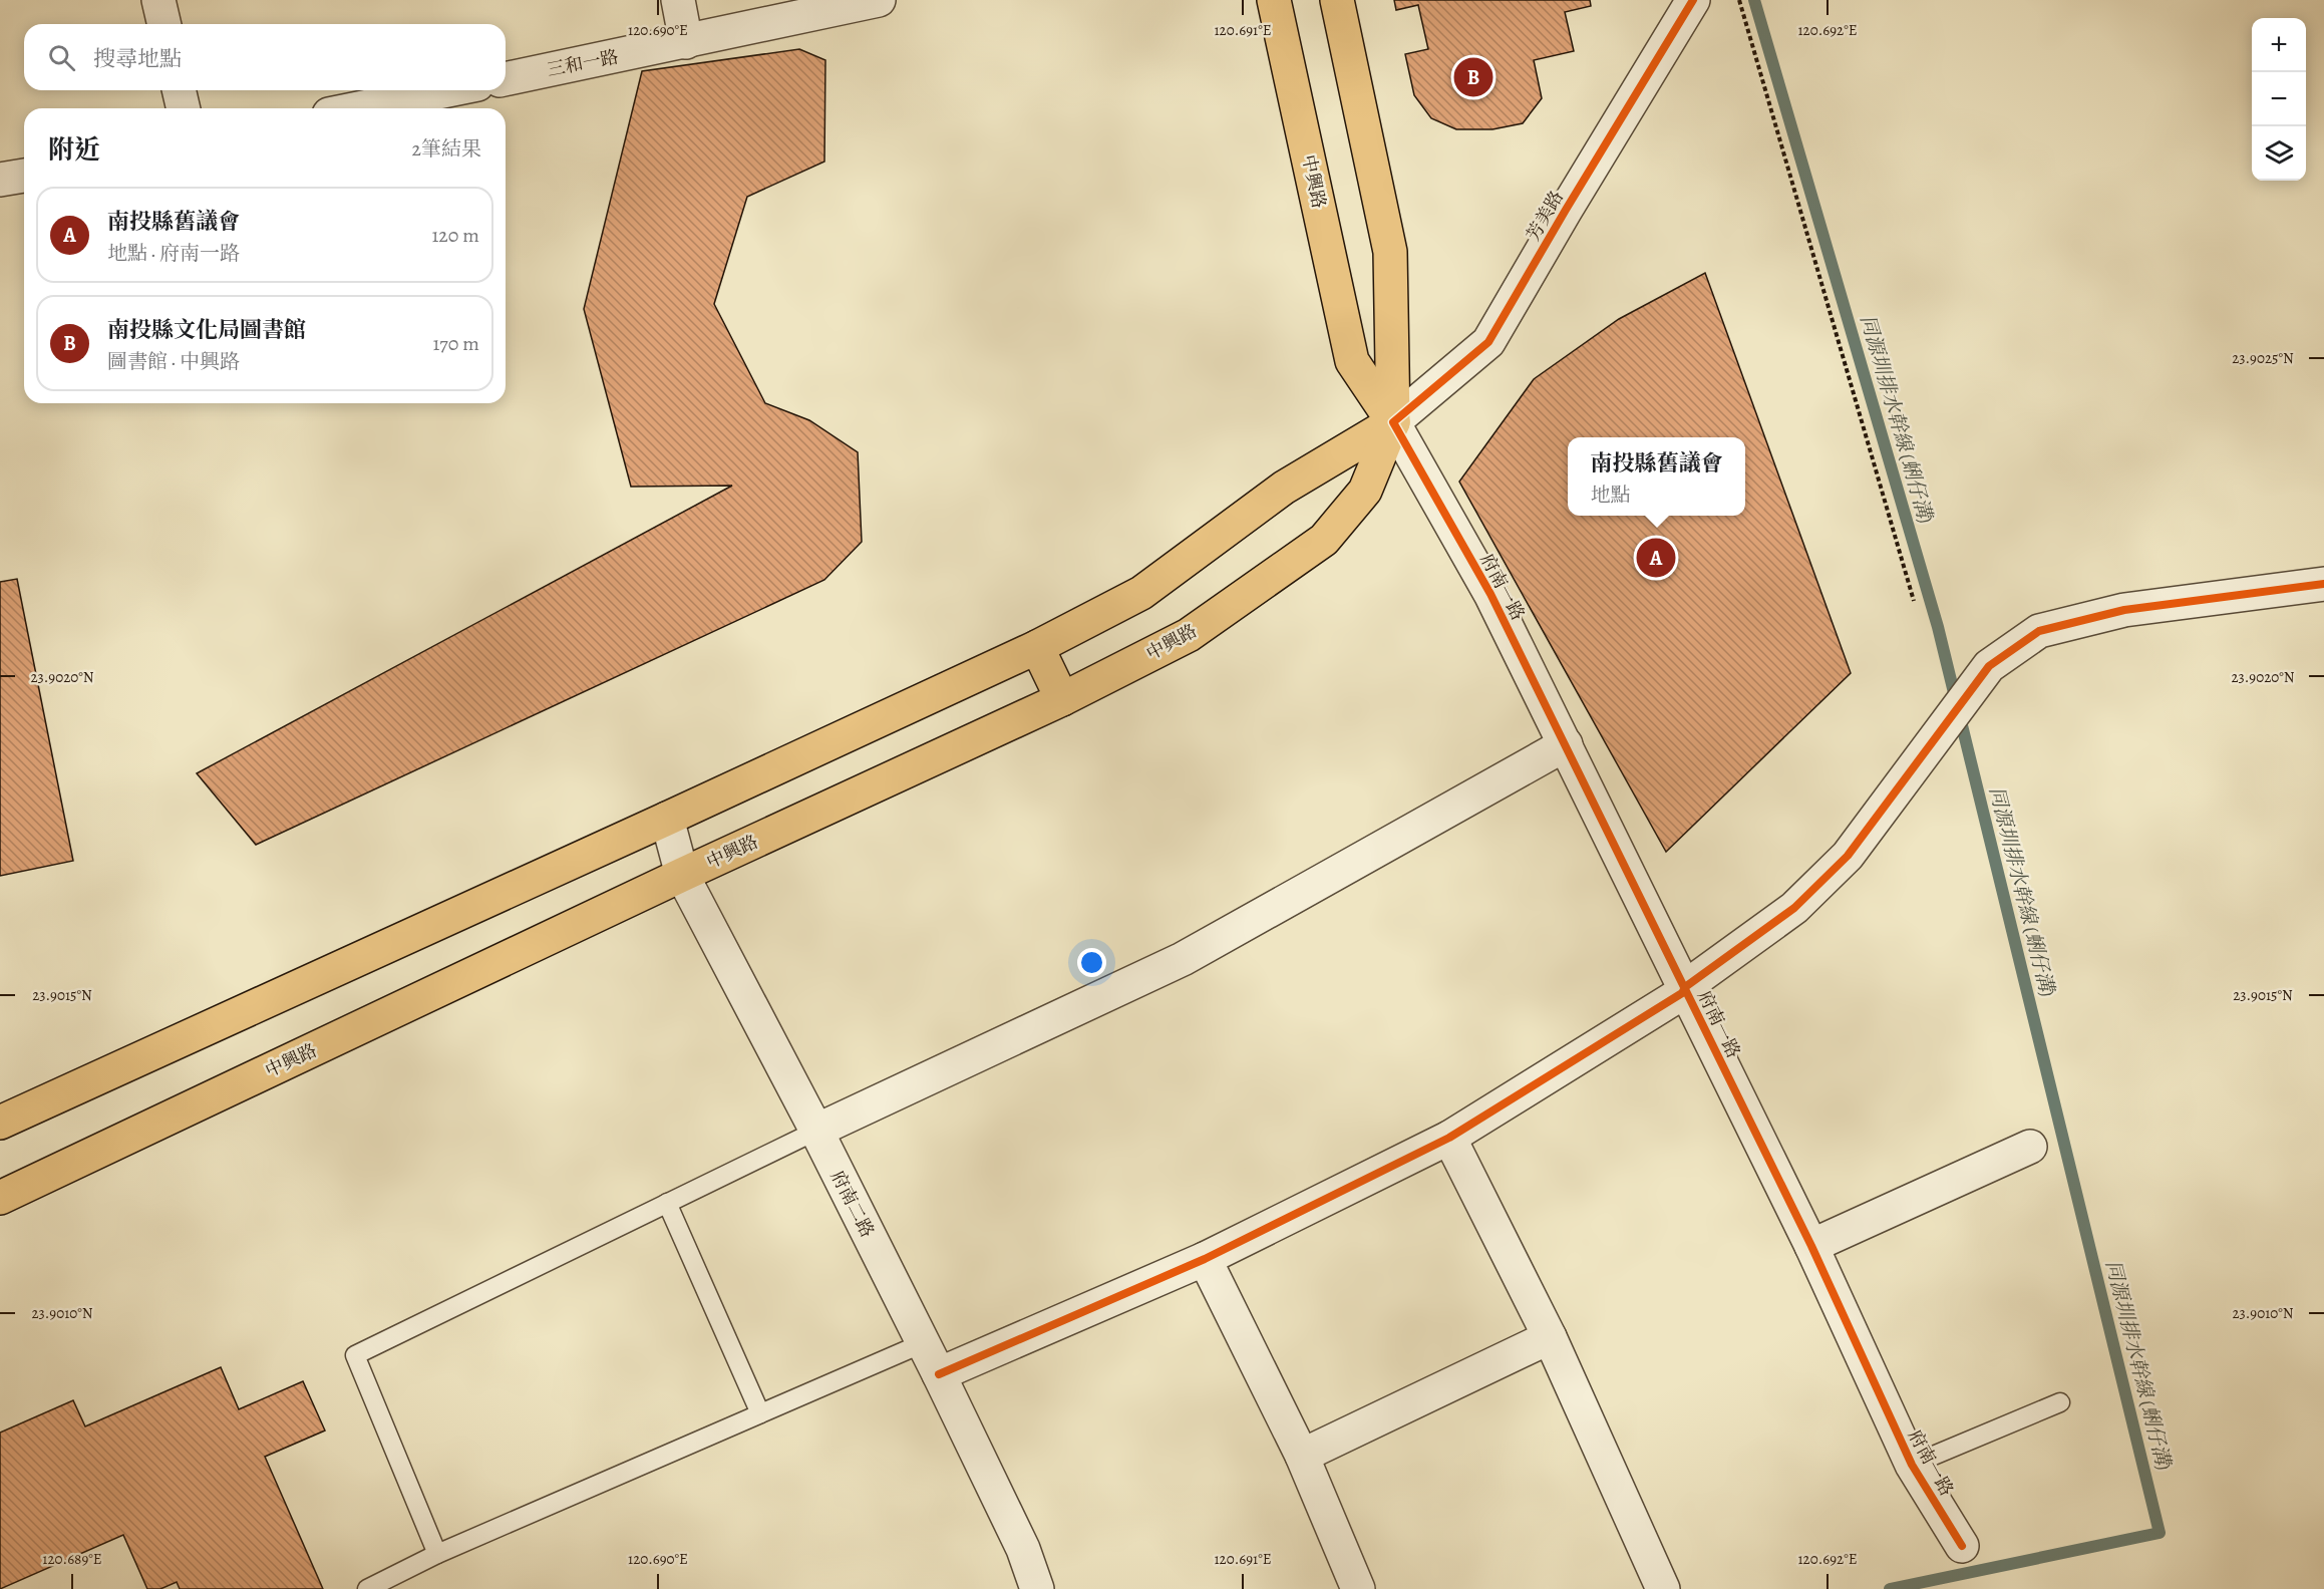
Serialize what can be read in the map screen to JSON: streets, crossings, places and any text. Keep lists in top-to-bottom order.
{
  "streets": {
    "main road": ["中興路"],
    "street": [
      "三和一路",
      "芳美路",
      "府南一路",
      "府南二路"
    ]
  },
  "crossings": [
    ["中興路", "芳美路"],
    ["中興路", "府南一路"],
    ["中興路", "府南二路"],
    ["芳美路", "府南一路"]
  ],
  "water": ["同源圳排水幹線 (蜊仔溝)"],
  "page": {
    "map_buttons": ["+", "−"],
    "search": "搜尋地點",
    "pins": ["B", "A"],
    "heading": ["附近", "2筆結果"],
    "list": [
      {
        "mark": "A",
        "name": "南投縣舊議會",
        "note": "地點 · 府南一路",
        "value": "120 m"
      },
      {
        "mark": "B",
        "name": "南投縣文化局圖書館",
        "note": "圖書館 · 中興路",
        "value": "170 m"
      }
    ],
    "popup": ["南投縣舊議會", "地點"]
  },
  "coordinates": [
    "120.690°E",
    "120.691°E",
    "120.692°E",
    "23.9025°N",
    "23.9020°N",
    "23.9015°N",
    "23.9010°N",
    "120.689°E"
  ]
}
